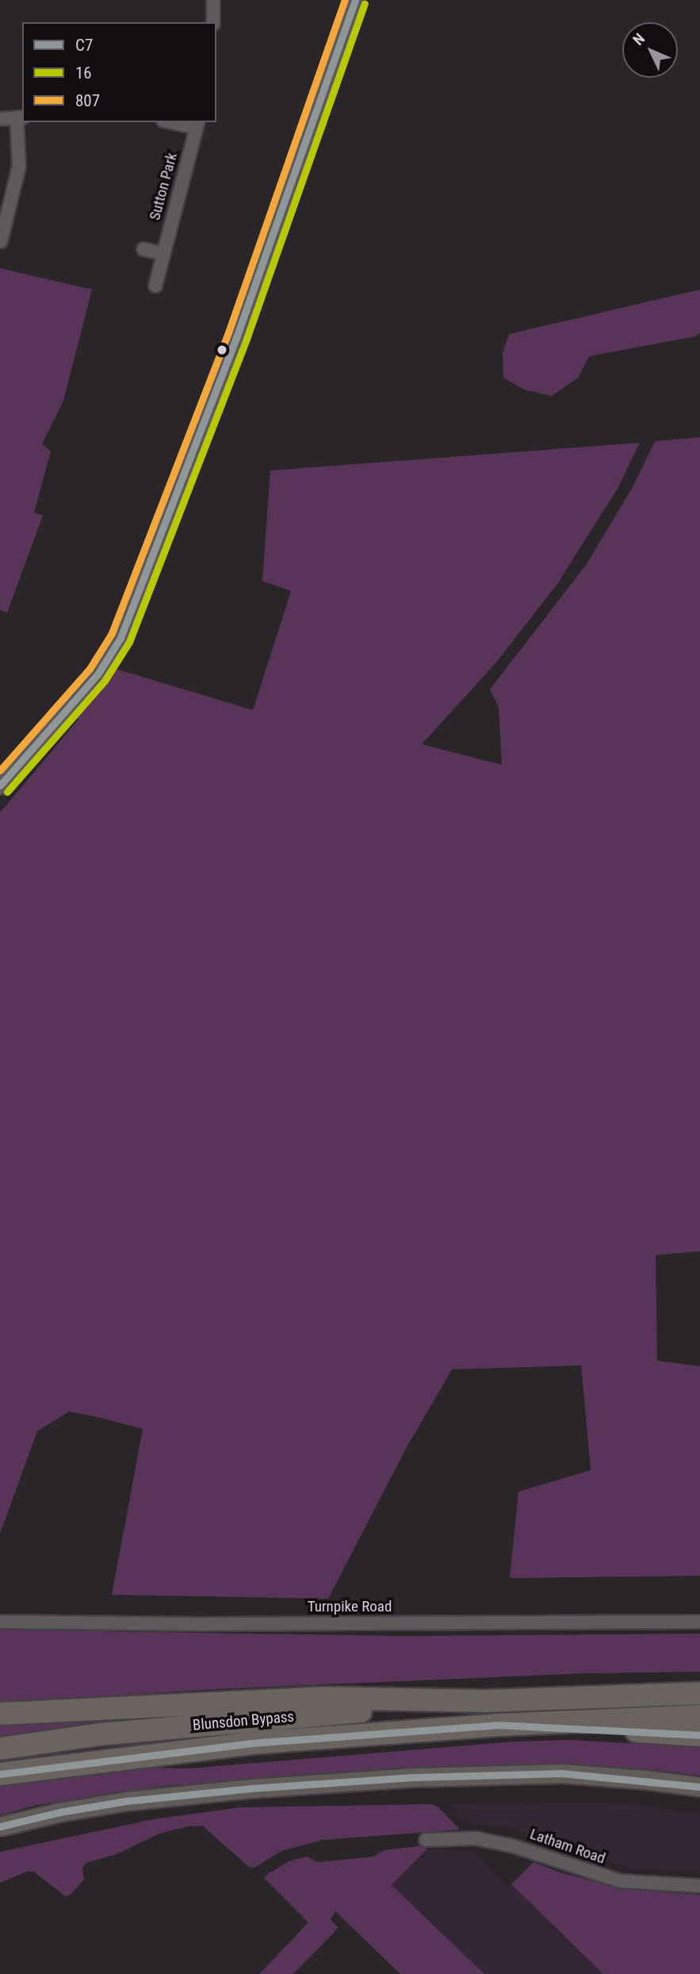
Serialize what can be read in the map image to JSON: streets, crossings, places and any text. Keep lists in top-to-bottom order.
{
  "streets": {
    "highway": ["Blunsdon Bypass"],
    "street": ["Sutton Park", "Turnpike Road", "Latham Road"]
  },
  "lines": ["transit line C7", "transit line 807", "transit line 16"],
  "legend": ["C7", "16", "807"],
  "north": "top left"
}
